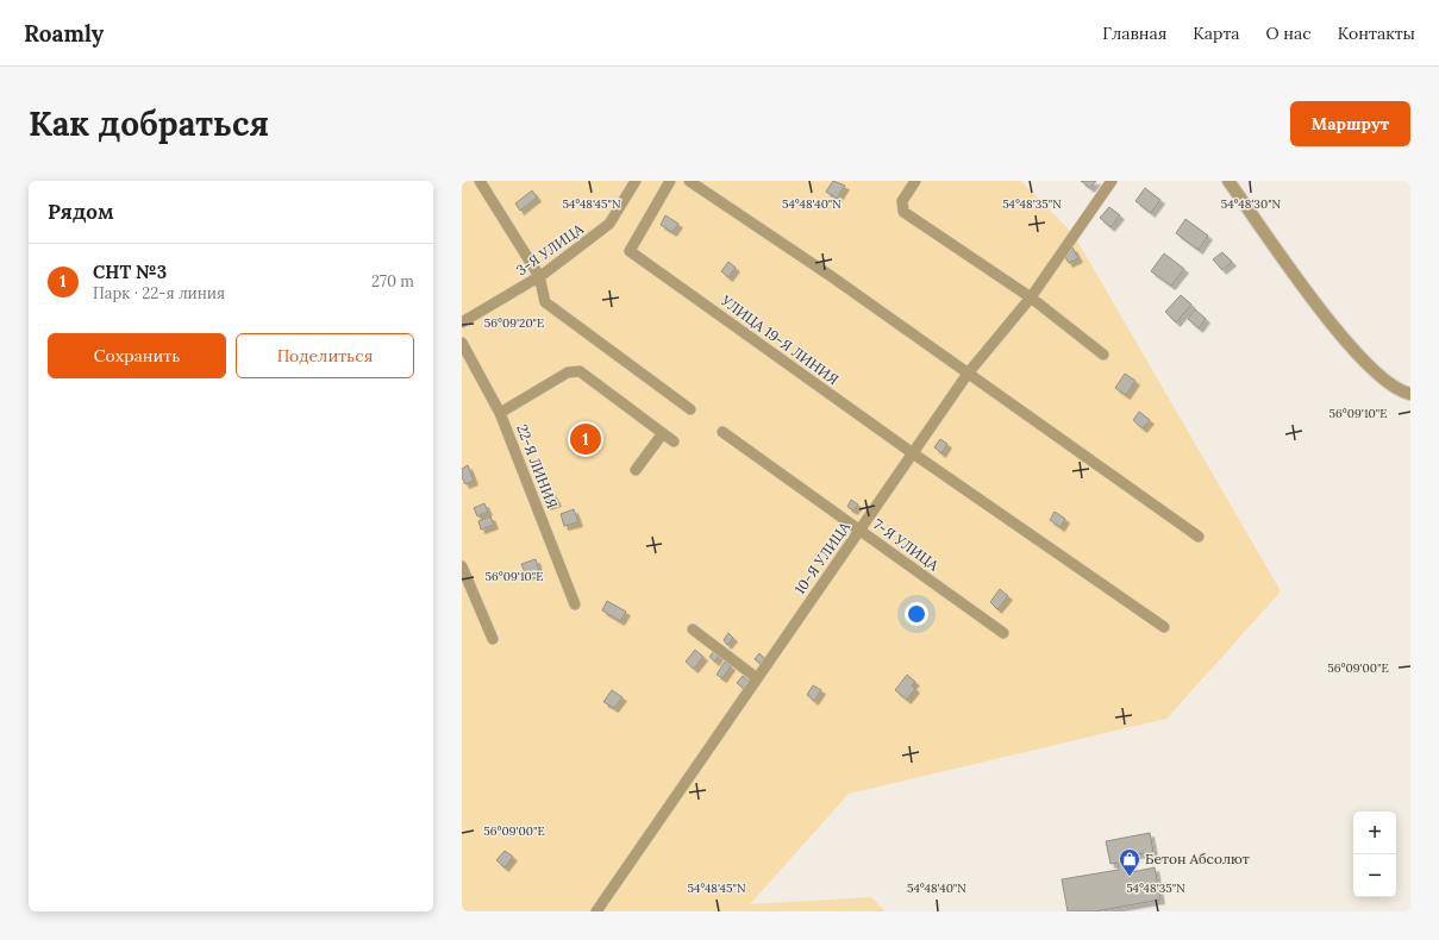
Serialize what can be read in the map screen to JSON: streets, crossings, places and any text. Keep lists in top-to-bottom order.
{
  "streets": {
    "street": [
      "3-Я УЛИЦА",
      "УЛИЦА 19-Я ЛИНИЯ",
      "22-Я ЛИНИЯ",
      "7-Я УЛИЦА",
      "10-Я УЛИЦА"
    ]
  },
  "crossings": [
    ["УЛИЦА 19-Я ЛИНИЯ", "10-Я УЛИЦА"],
    ["7-Я УЛИЦА", "10-Я УЛИЦА"]
  ],
  "places": {
    "shop": ["Бетон Абсолют"]
  },
  "page": {
    "header": "Roamly",
    "nav": [
      "Главная",
      "Карта",
      "О нас",
      "Контакты"
    ],
    "buttons": [
      "Маршрут",
      ["Сохранить", "Поделиться"]
    ],
    "title": "Как добраться",
    "heading": "Рядом",
    "list": [
      {
        "mark": "1",
        "name": "СНТ №3",
        "note": "Парк · 22-я линия",
        "value": "270 m"
      }
    ],
    "pins": "1",
    "map_buttons": ["+", "−"]
  },
  "coordinates": [
    "54°48'45\"N",
    "54°48'40\"N",
    "54°48'35\"N",
    "54°48'30\"N",
    "56°09'20\"E",
    "56°09'10\"E",
    "56°09'00\"E"
  ]
}
